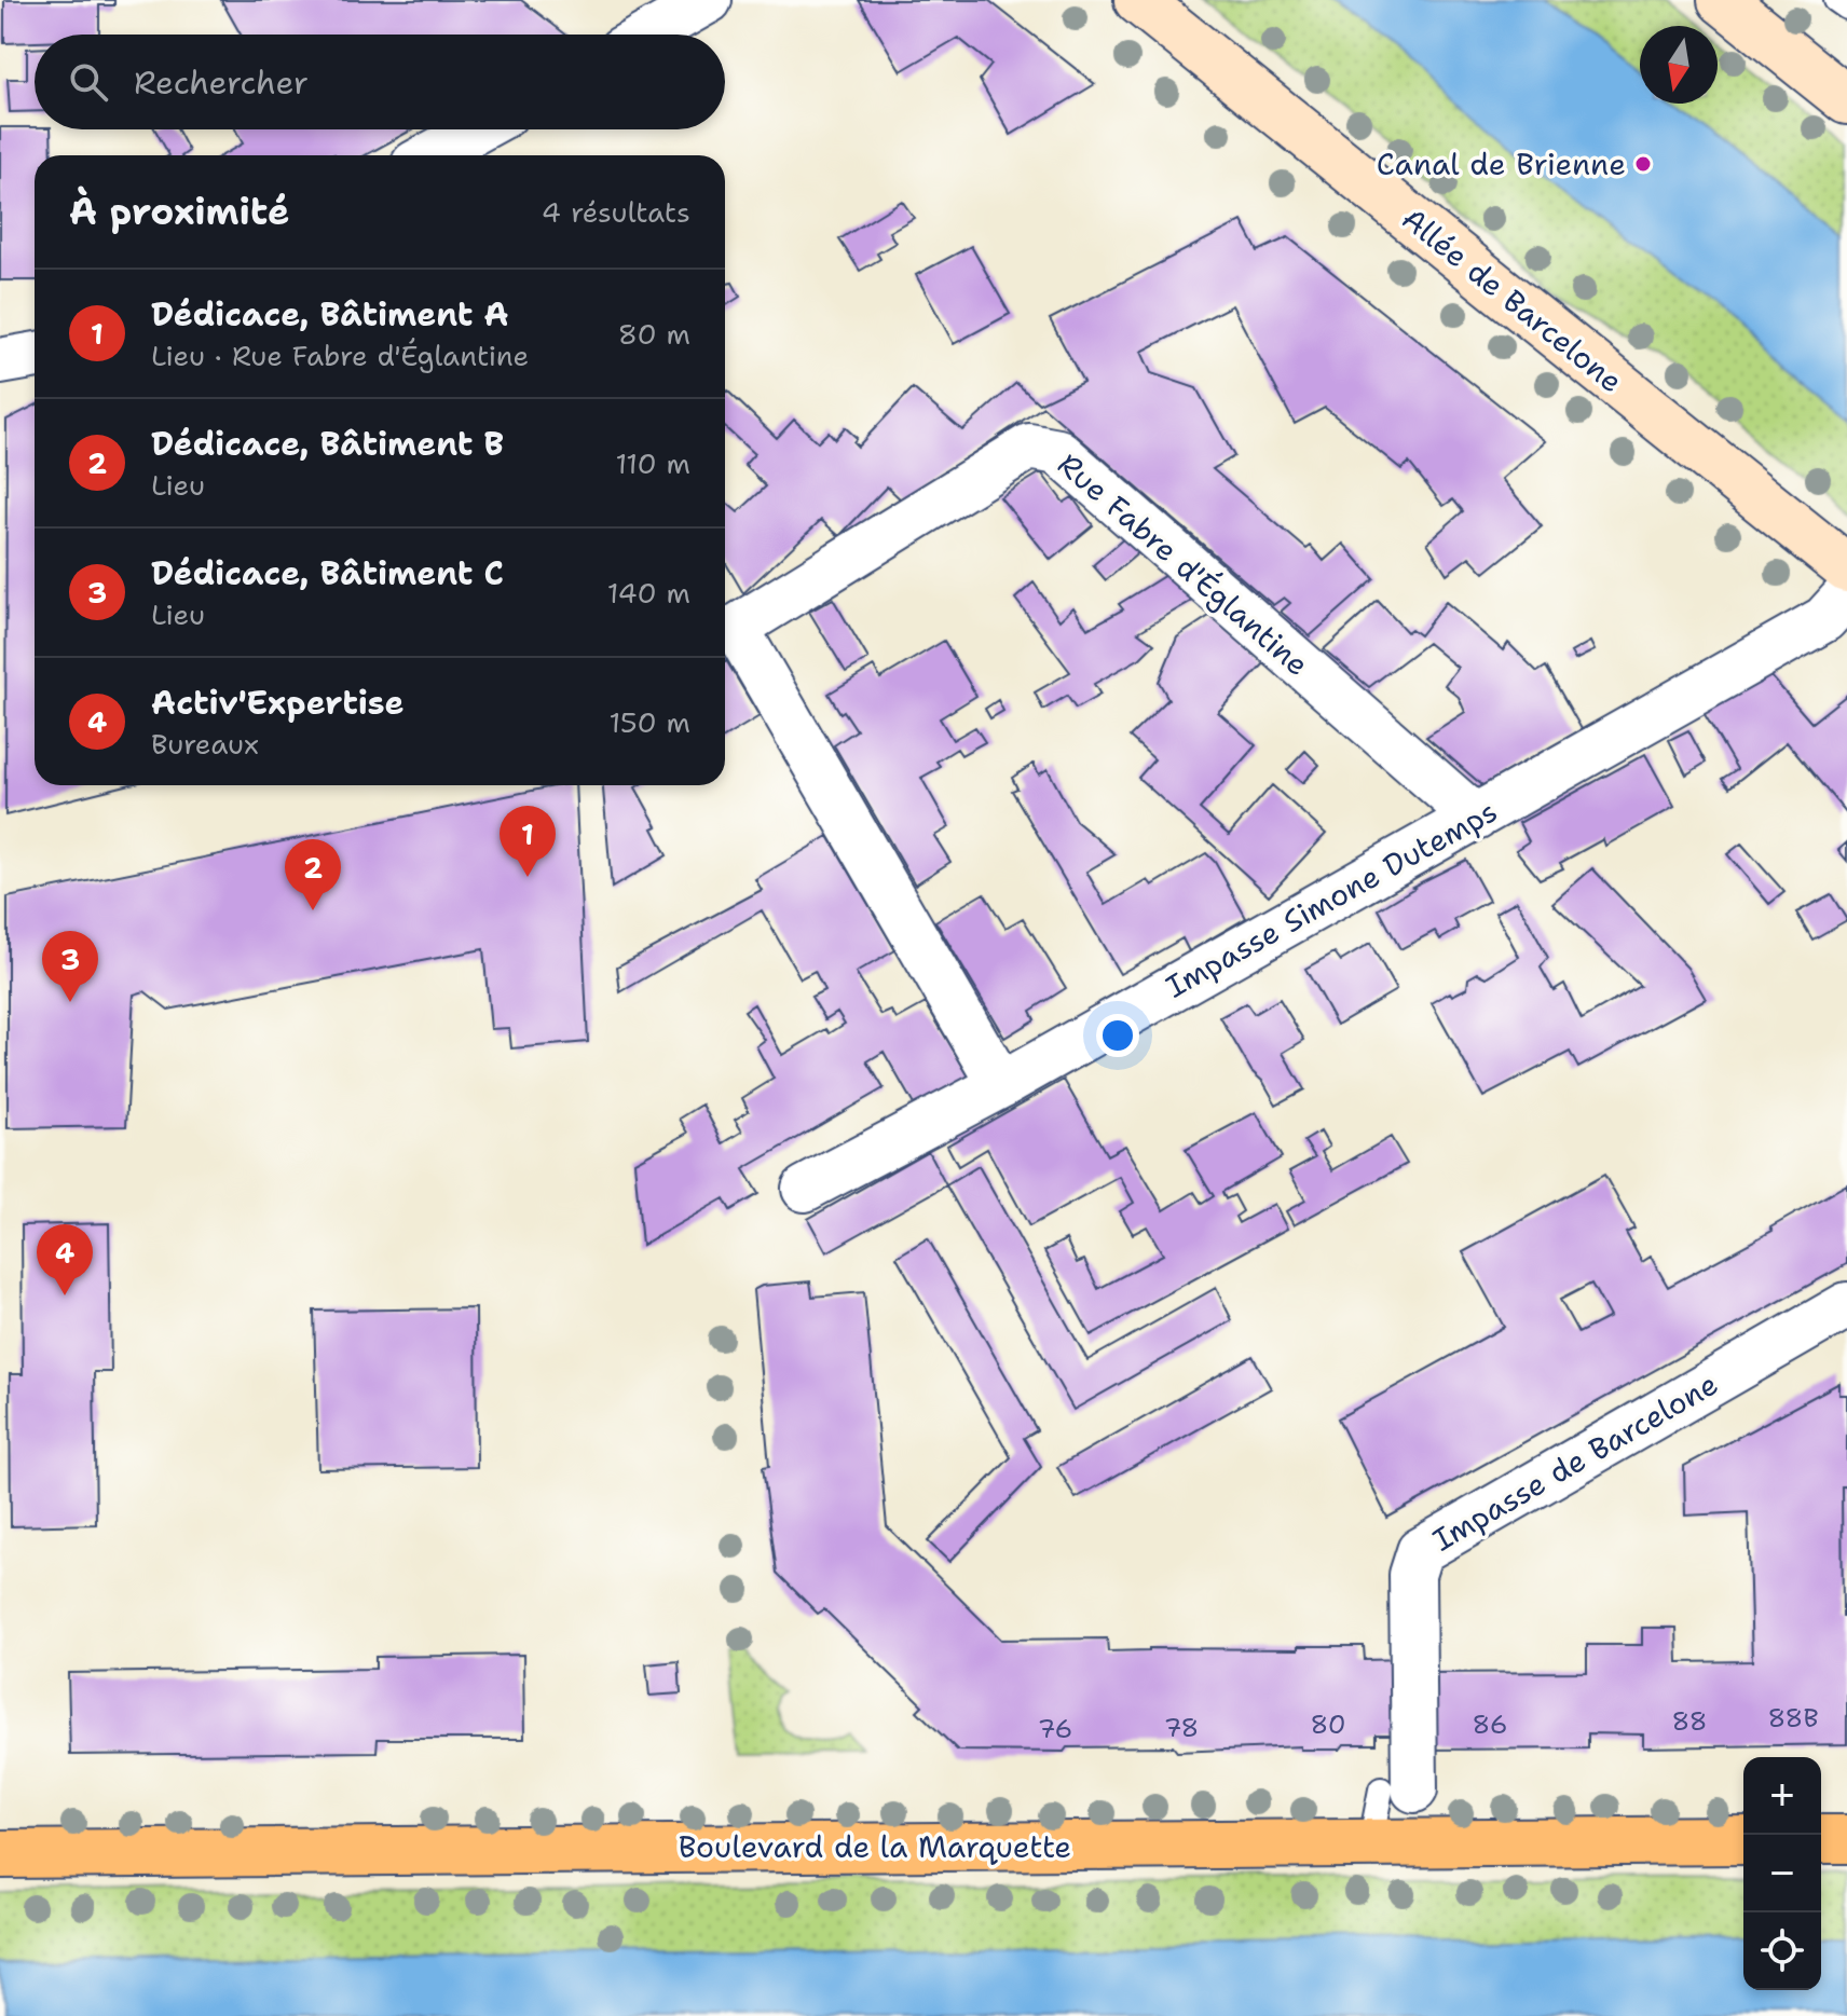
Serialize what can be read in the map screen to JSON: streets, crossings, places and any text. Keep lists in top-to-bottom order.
{
  "streets": {
    "main road": ["Allée de Barcelone", "Boulevard de la Marquette"],
    "street": ["Rue Fabre d'Églantine", "Impasse Simone Dutemps", "Impasse de Barcelone"]
  },
  "crossings": [
    ["Rue Fabre d'Églantine", "Impasse Simone Dutemps"]
  ],
  "places": ["Canal de Brienne"],
  "house_numbers": [
    "88B",
    "88",
    "80",
    "86",
    "78",
    "76"
  ],
  "north": "bottom",
  "page": {
    "search": "Rechercher",
    "heading": ["À proximité", "4 résultats"],
    "list": [
      {
        "mark": "1",
        "name": "Dédicace, Bâtiment A",
        "note": "Lieu · Rue Fabre d'Églantine",
        "value": "80 m"
      },
      {
        "mark": "2",
        "name": "Dédicace, Bâtiment B",
        "note": "Lieu",
        "value": "110 m"
      },
      {
        "mark": "3",
        "name": "Dédicace, Bâtiment C",
        "note": "Lieu",
        "value": "140 m"
      },
      {
        "mark": "4",
        "name": "Activ'Expertise",
        "note": "Bureaux",
        "value": "150 m"
      }
    ],
    "pins": [
      "1",
      "2",
      "3",
      "4"
    ],
    "map_buttons": ["+", "−"]
  }
}
